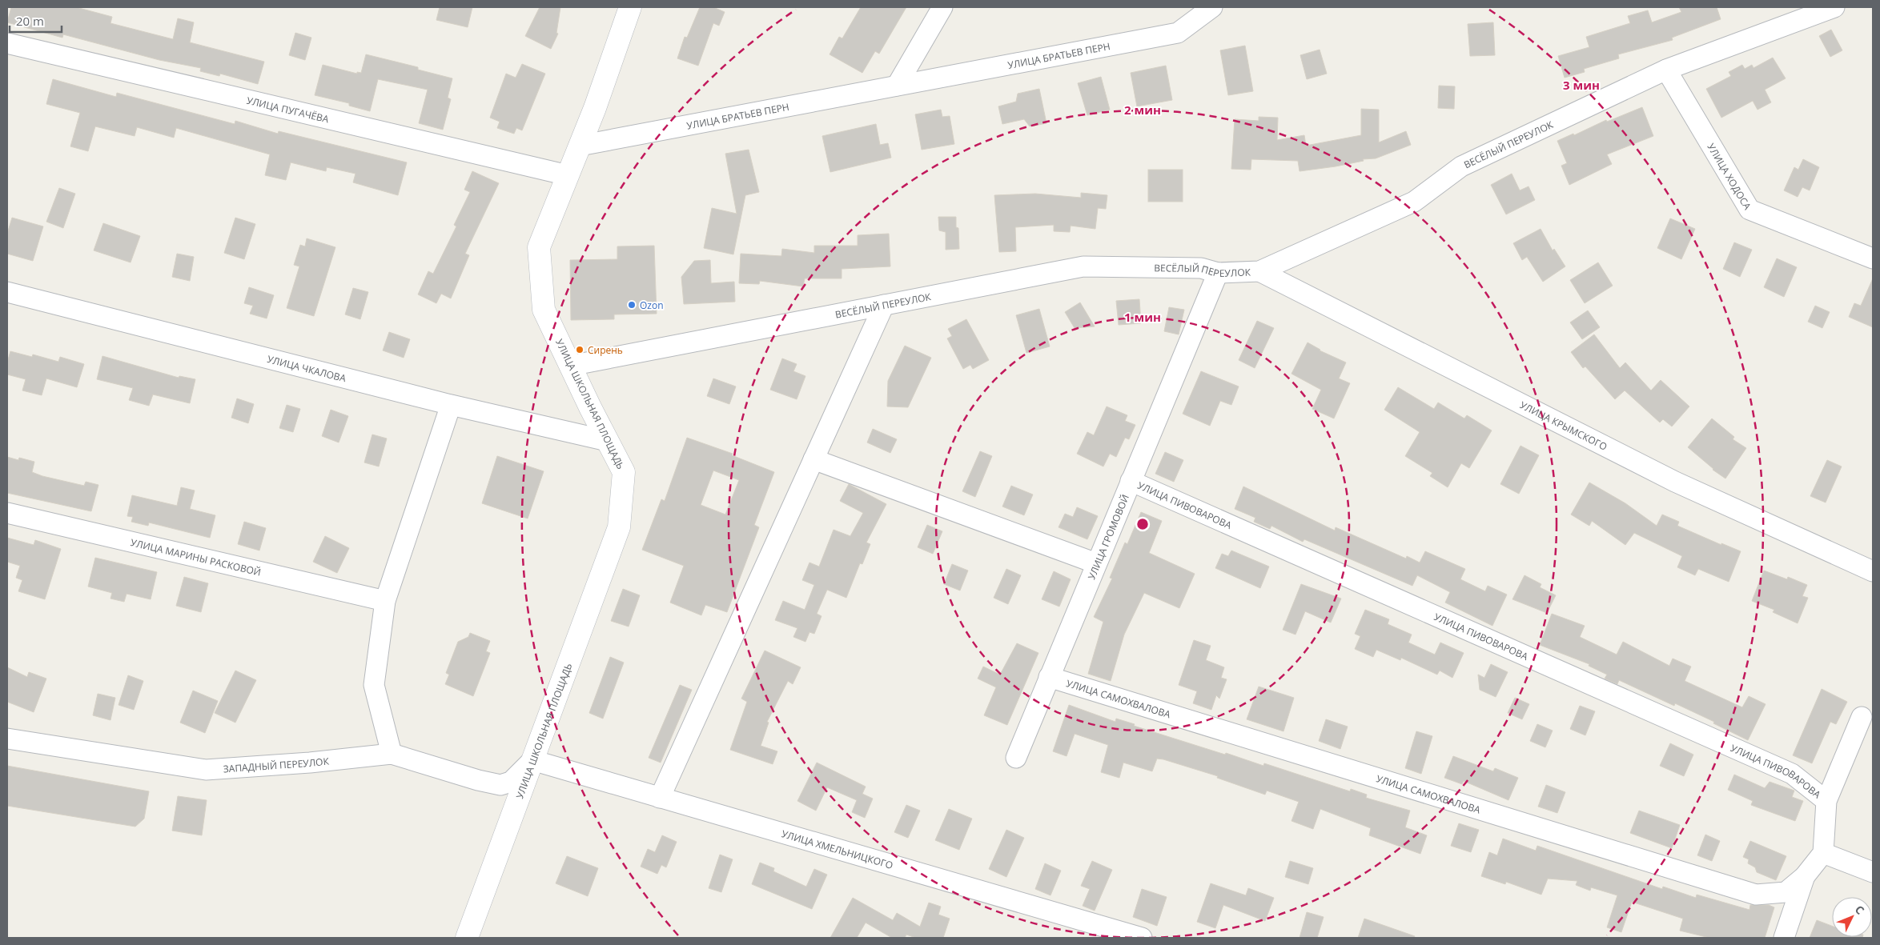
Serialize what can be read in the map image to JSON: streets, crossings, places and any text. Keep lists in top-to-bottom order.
{
  "streets": {
    "main road": ["УЛИЦА ШКОЛЬНАЯ ПЛОЩАДЬ"],
    "street": [
      "УЛИЦА БРАТЬЕВ ПЕРН",
      "УЛИЦА ПУГАЧЁВА",
      "ВЕСЁЛЫЙ ПЕРЕУЛОК",
      "УЛИЦА ХОДОСА",
      "УЛИЦА ЧКАЛОВА",
      "УЛИЦА КРЫМСКОГО",
      "УЛИЦА ПИВОВАРОВА",
      "УЛИЦА ГРОМОВОЙ",
      "УЛИЦА МАРИНЫ РАСКОВОЙ",
      "УЛИЦА САМОХВАЛОВА",
      "ЗАПАДНЫЙ ПЕРЕУЛОК",
      "УЛИЦА ХМЕЛЬНИЦКОГО"
    ]
  },
  "crossings": [
    ["УЛИЦА БРАТЬЕВ ПЕРН", "УЛИЦА ШКОЛЬНАЯ ПЛОЩАДЬ"],
    ["УЛИЦА ПУГАЧЁВА", "УЛИЦА ШКОЛЬНАЯ ПЛОЩАДЬ"],
    ["ВЕСЁЛЫЙ ПЕРЕУЛОК", "УЛИЦА ХОДОСА"],
    ["ВЕСЁЛЫЙ ПЕРЕУЛОК", "УЛИЦА ШКОЛЬНАЯ ПЛОЩАДЬ"],
    ["ВЕСЁЛЫЙ ПЕРЕУЛОК", "УЛИЦА КРЫМСКОГО"],
    ["ВЕСЁЛЫЙ ПЕРЕУЛОК", "УЛИЦА ГРОМОВОЙ"],
    ["УЛИЦА ЧКАЛОВА", "УЛИЦА ШКОЛЬНАЯ ПЛОЩАДЬ"],
    ["УЛИЦА ШКОЛЬНАЯ ПЛОЩАДЬ", "ЗАПАДНЫЙ ПЕРЕУЛОК"],
    ["УЛИЦА ШКОЛЬНАЯ ПЛОЩАДЬ", "УЛИЦА ХМЕЛЬНИЦКОГО"],
    ["УЛИЦА ПИВОВАРОВА", "УЛИЦА ГРОМОВОЙ"],
    ["УЛИЦА ГРОМОВОЙ", "УЛИЦА САМОХВАЛОВА"],
    ["ЗАПАДНЫЙ ПЕРЕУЛОК", "УЛИЦА ХМЕЛЬНИЦКОГО"]
  ],
  "places": ["Ozon", "Сирень"],
  "scale_bar": "20 m",
  "north": "top right",
  "rings": ["3 мин", "2 мин", "1 мин"]
}
